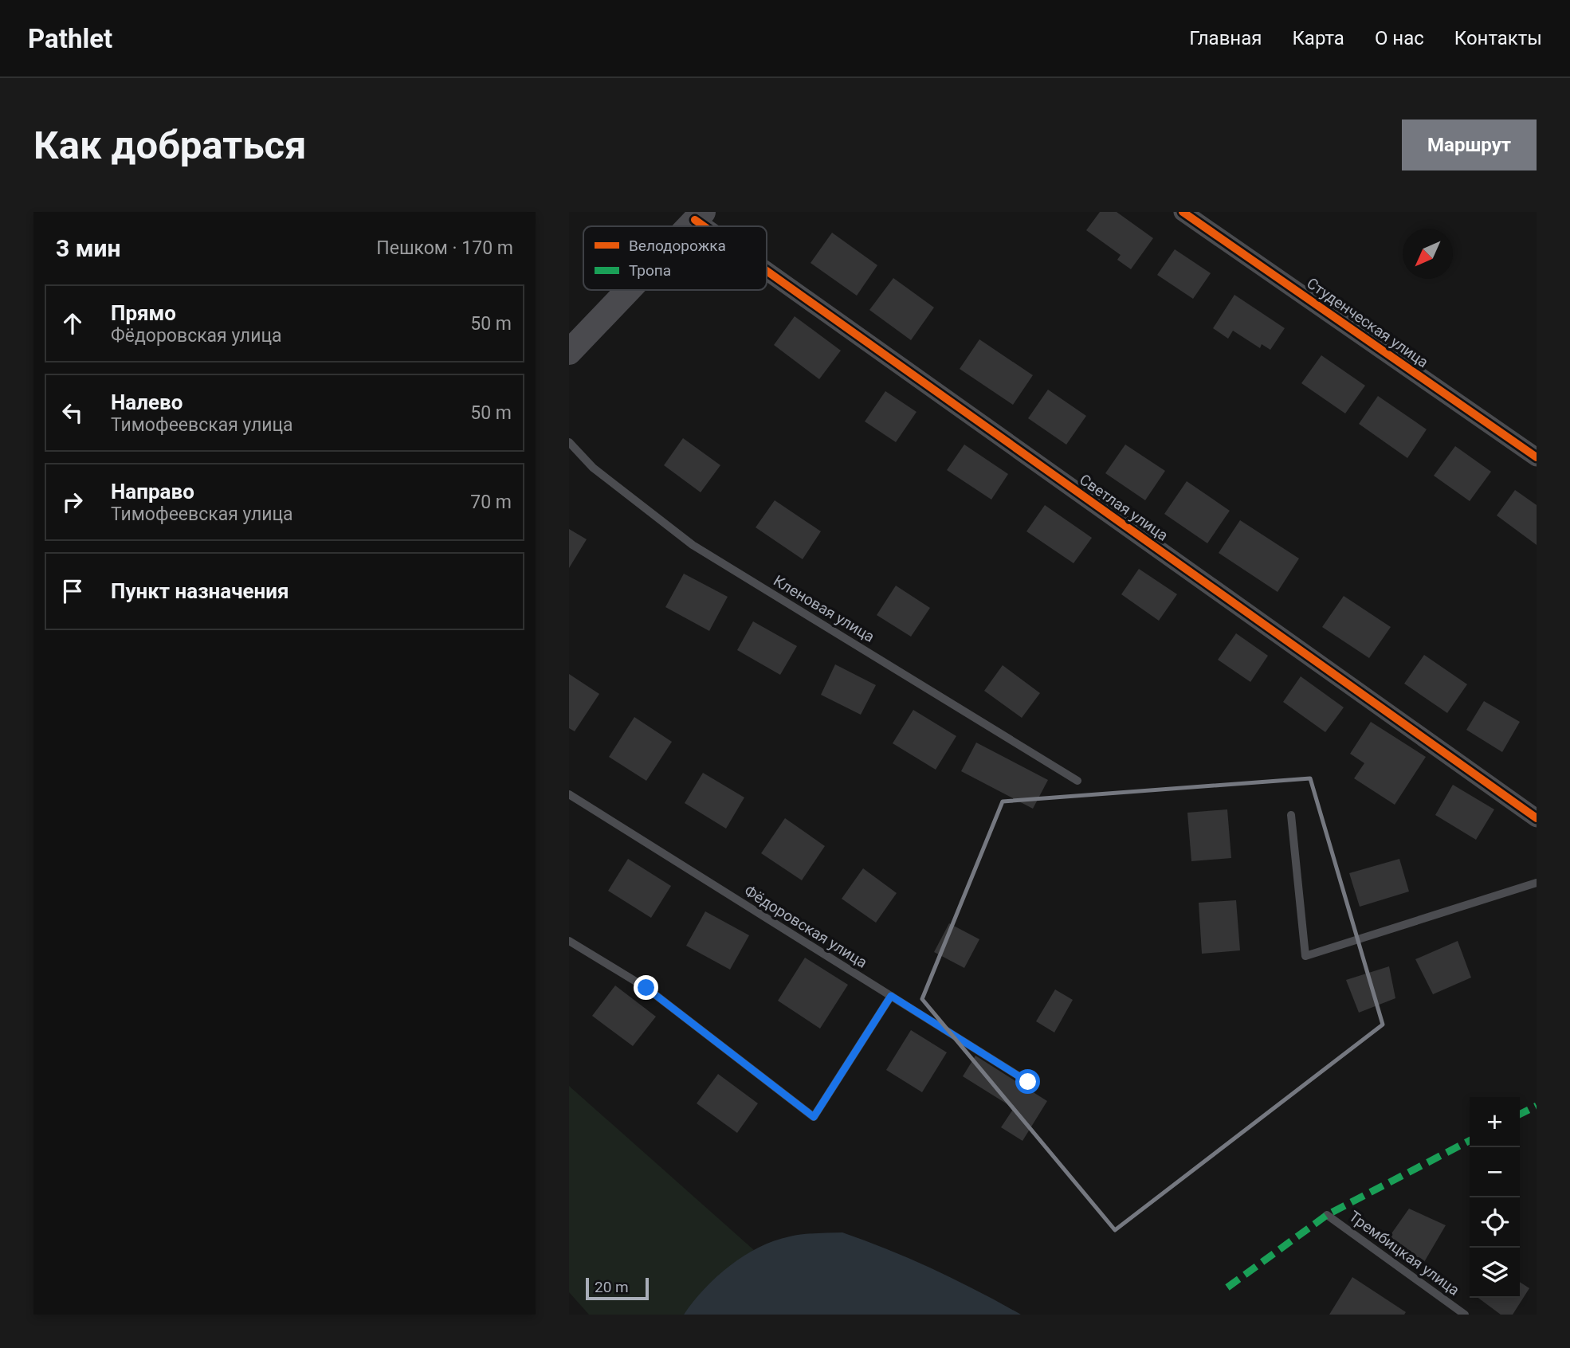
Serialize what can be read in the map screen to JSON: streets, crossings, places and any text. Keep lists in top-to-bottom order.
{
  "streets": {
    "street": ["Студенческая улица", "Светлая улица"],
    "lane": ["Кленовая улица", "Фёдоровская улица", "Трембицкая улица"]
  },
  "legend": ["Велодорожка", "Тропа"],
  "scale_bar": "20 m",
  "north": "bottom left",
  "page": {
    "header": "Pathlet",
    "nav": [
      "Главная",
      "Карта",
      "О нас",
      "Контакты"
    ],
    "buttons": "Маршрут",
    "title": "Как добраться",
    "heading": ["3 мин", "Пешком · 170 m"],
    "list": [
      ["Прямо", "Фёдоровская улица", "50 m"],
      ["Налево", "Тимофеевская улица", "50 m"],
      ["Направо", "Тимофеевская улица", "70 m"],
      "Пункт назначения"
    ],
    "map_buttons": ["+", "−"],
    "scale": "20 m"
  }
}
